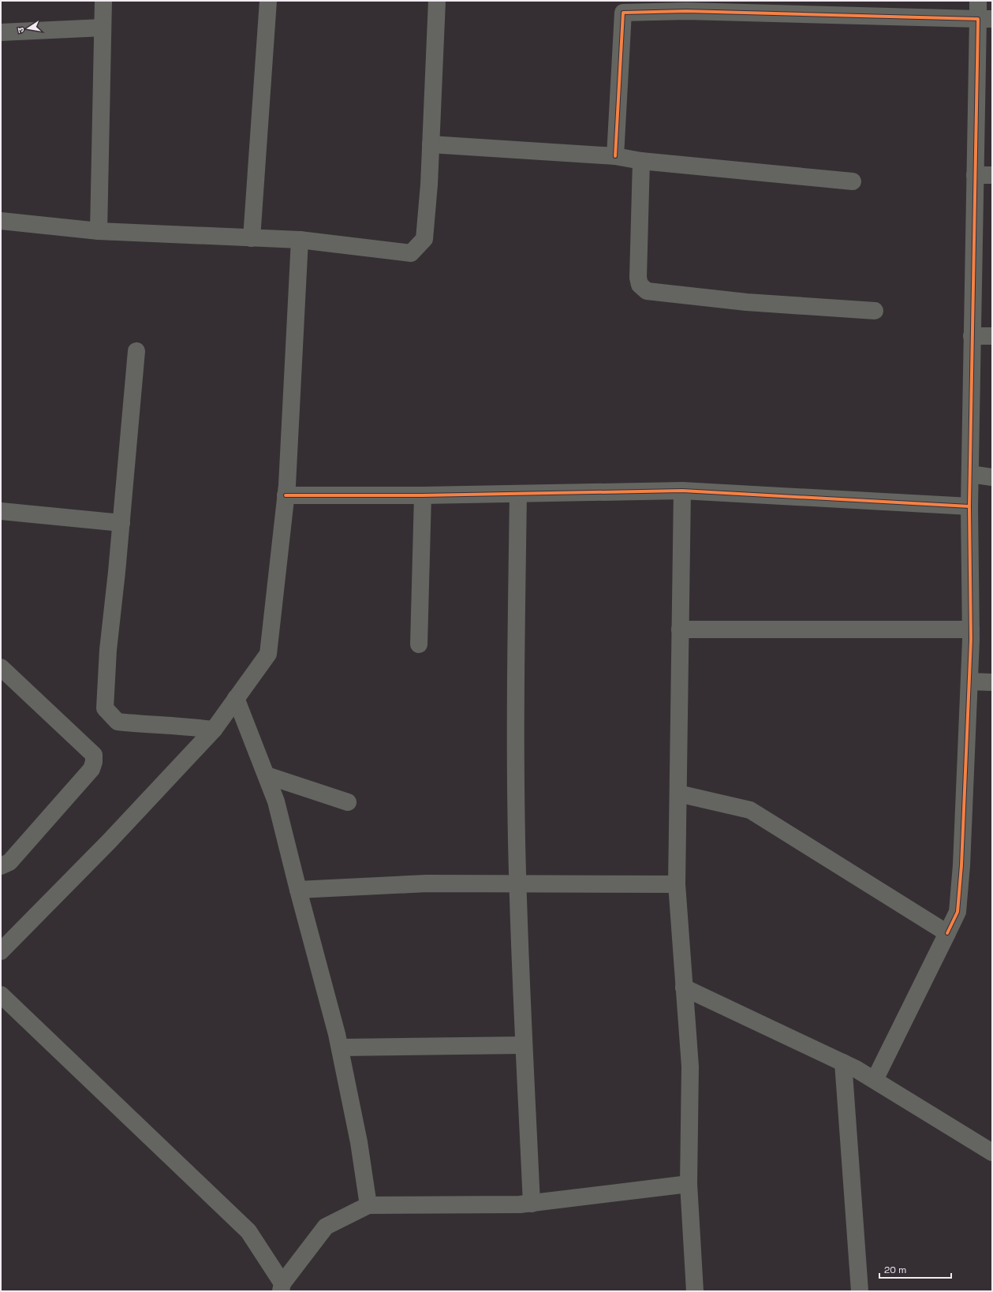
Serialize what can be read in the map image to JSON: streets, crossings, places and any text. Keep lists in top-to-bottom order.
{
  "scale_bar": "20 m",
  "north": "left"
}
